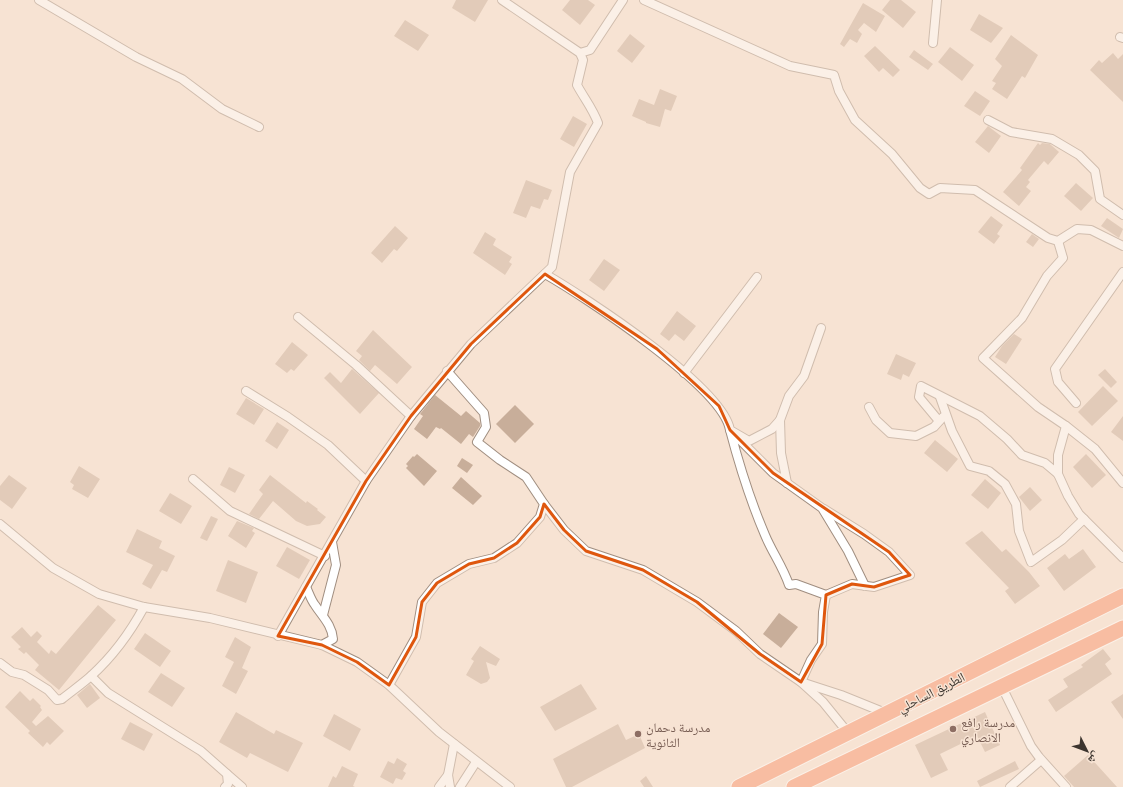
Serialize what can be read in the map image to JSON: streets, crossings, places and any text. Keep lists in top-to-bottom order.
{
  "streets": {
    "highway": ["الطريق الساحلي"]
  },
  "places": ["مدرسة رافع الانصاري", "مدرسة دحمان الثانوية"],
  "north": "bottom right"
}
